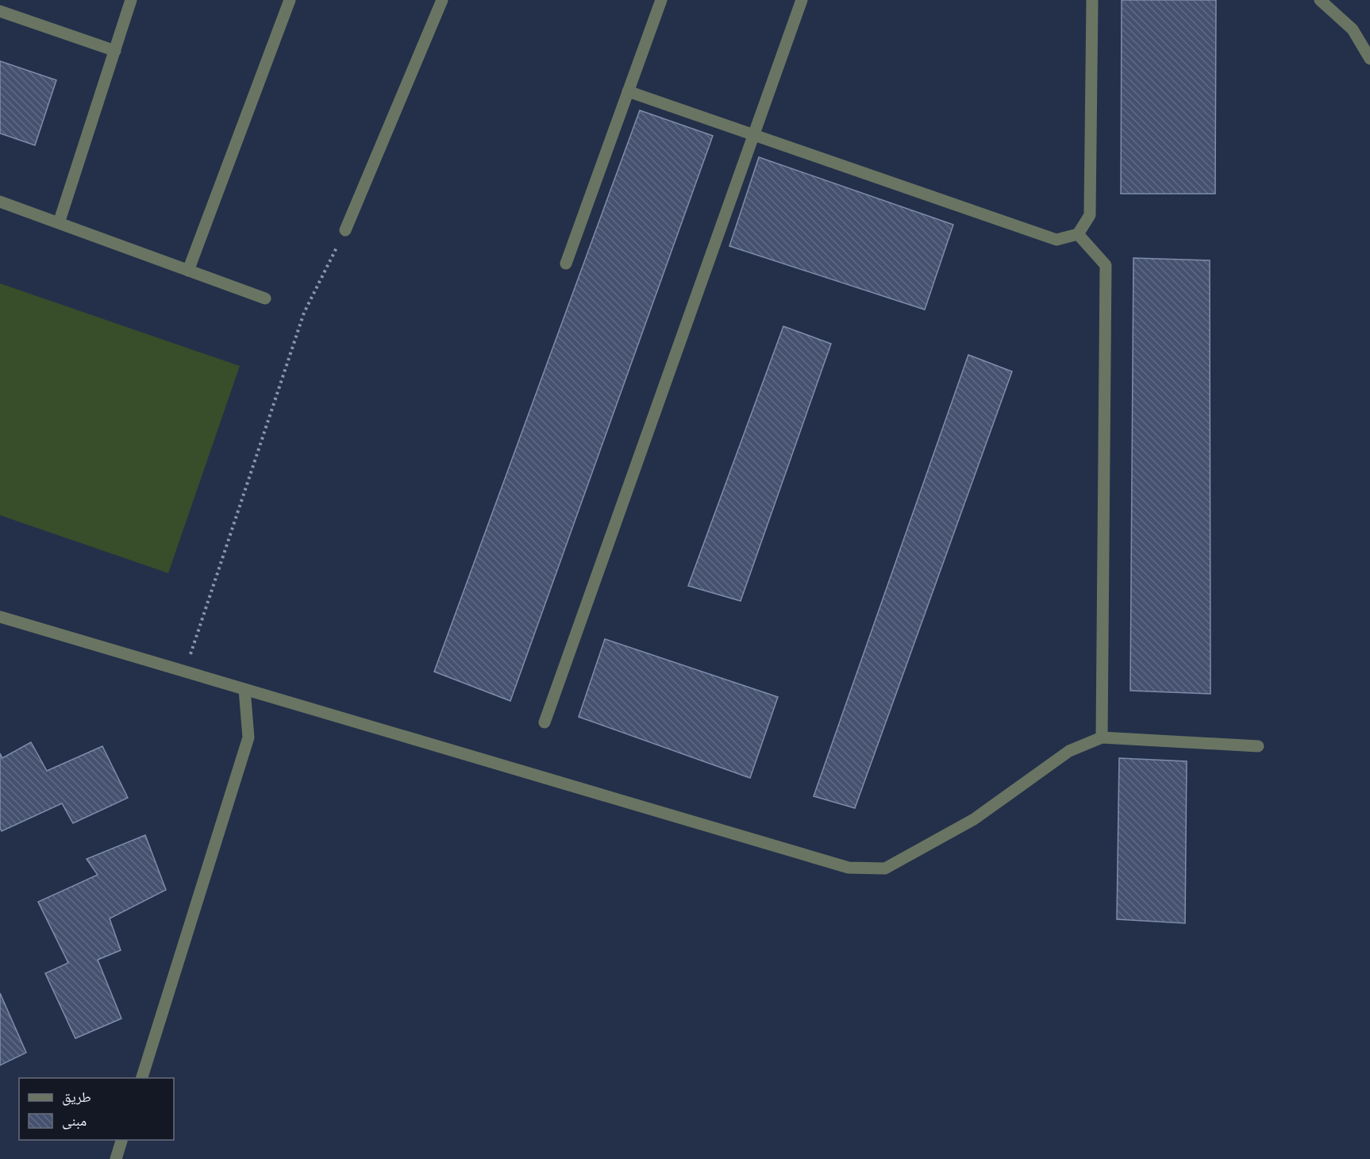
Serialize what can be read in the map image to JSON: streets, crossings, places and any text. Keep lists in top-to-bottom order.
{
  "legend": ["طريق", "مبنى"]
}
